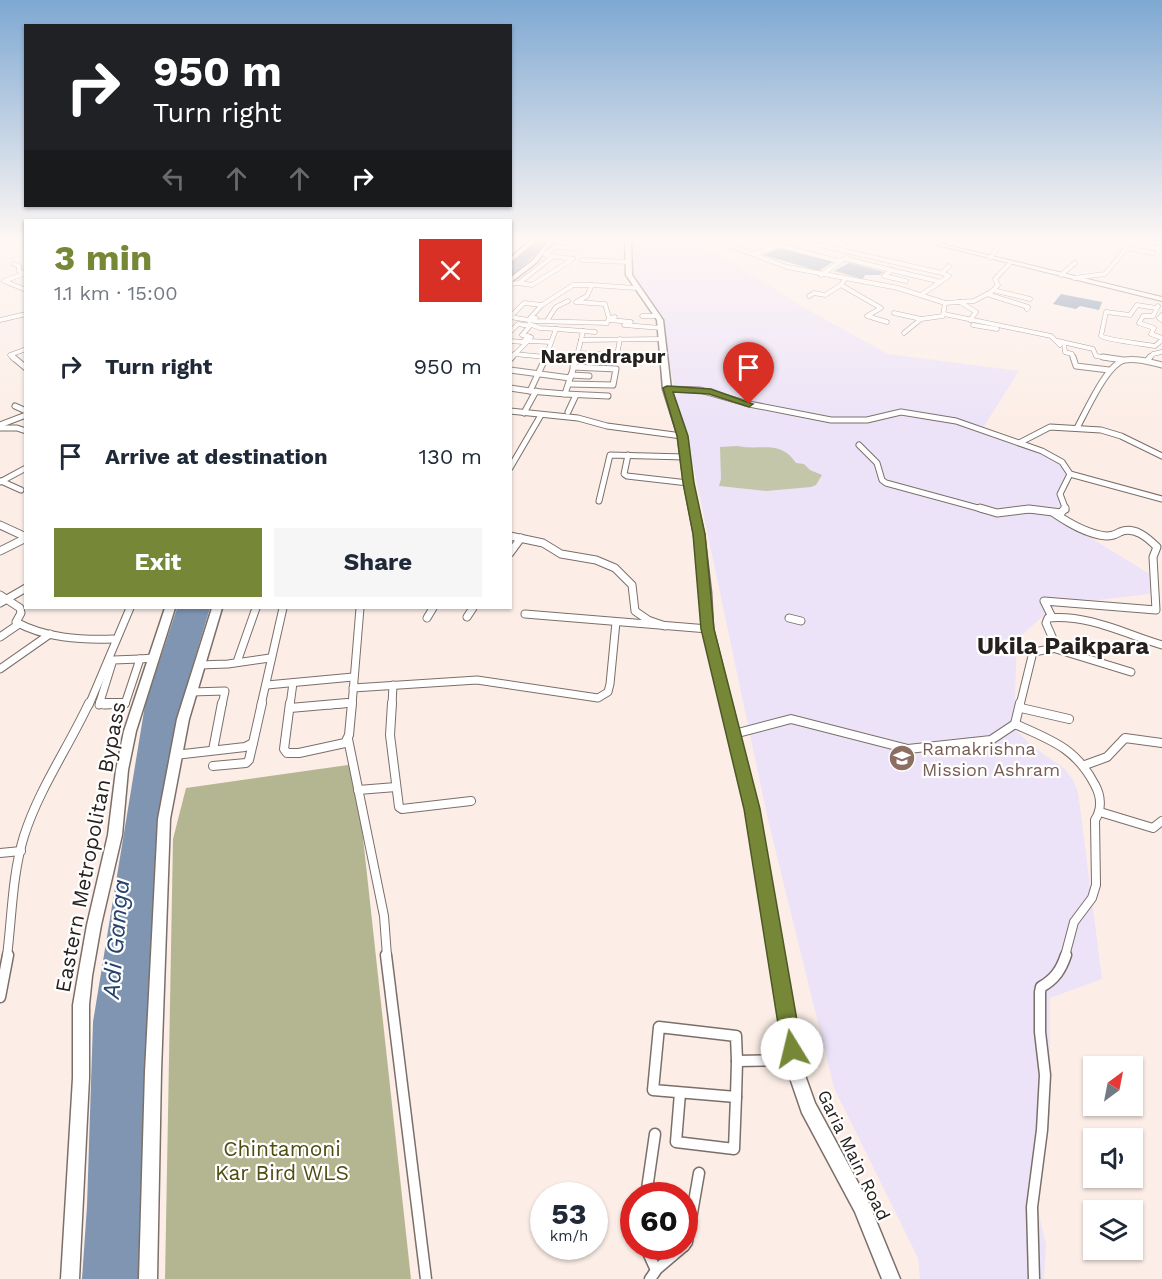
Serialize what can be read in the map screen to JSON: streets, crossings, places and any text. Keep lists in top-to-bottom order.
{
  "streets": {
    "main road": ["Eastern Metropolitan Bypass", "Garia Main Road"]
  },
  "districts": ["Narendrapur", "Ukila Paikpara"],
  "water": ["Adi Ganga"],
  "parks": ["Chintamoni Kar Bird WLS"],
  "places": {
    "school or university": ["Ramakrishna Mission Ashram"]
  },
  "north": "top right",
  "page": {
    "turn": ["950 m", "Turn right"],
    "heading": ["3 min", "1.1 km · 15:00"],
    "list": [
      {
        "name": "Turn right",
        "value": "950 m"
      },
      {
        "name": "Arrive at destination",
        "value": "130 m"
      }
    ],
    "buttons": ["Exit", "Share"],
    "speed": "53 km/h",
    "limit": "60"
  }
}
